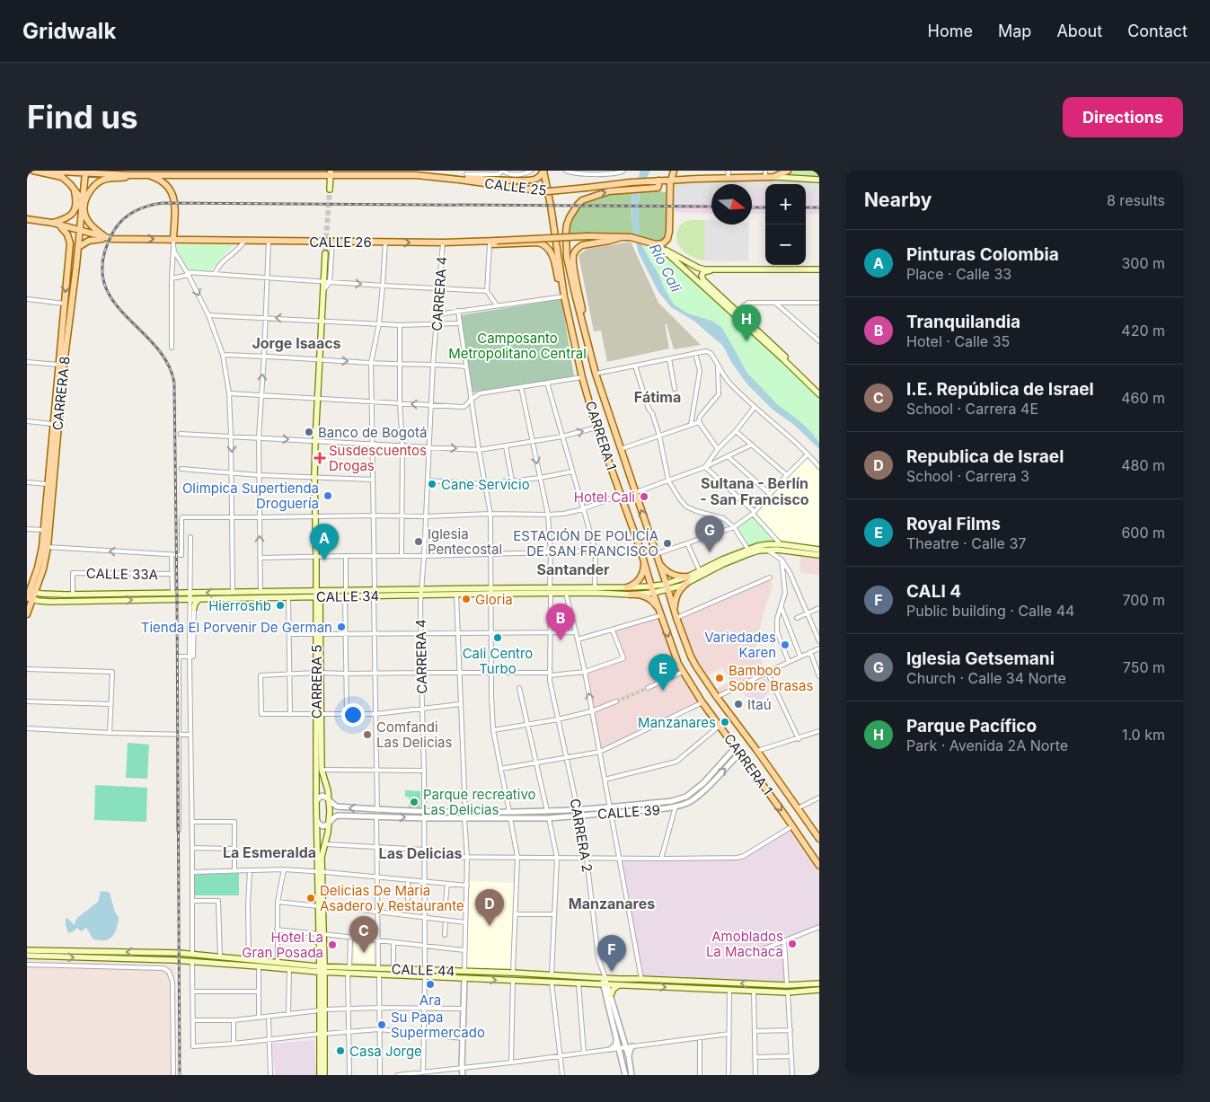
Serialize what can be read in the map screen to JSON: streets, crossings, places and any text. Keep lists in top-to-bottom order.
{
  "streets": {
    "main road": [
      "CALLE 25",
      "CALLE 26",
      "CARRERA 8",
      "CARRERA 1",
      "CALLE 34",
      "CARRERA 5",
      "CALLE 44"
    ],
    "street": [
      "CARRERA 4",
      "CALLE 33A",
      "CALLE 39",
      "CARRERA 2"
    ]
  },
  "crossings": [
    ["CALLE 25", "CALLE 26"],
    ["CALLE 25", "CARRERA 8"],
    ["CALLE 25", "CARRERA 1"],
    ["CALLE 26", "CARRERA 4"],
    ["CALLE 26", "CARRERA 8"],
    ["CALLE 26", "CARRERA 5"],
    ["CARRERA 4", "CALLE 34"],
    ["CARRERA 4", "CALLE 39"],
    ["CARRERA 4", "CALLE 44"],
    ["CARRERA 8", "CALLE 34"],
    ["CARRERA 1", "CALLE 34"],
    ["CARRERA 1", "CALLE 39"],
    ["CALLE 33A", "CALLE 34"],
    ["CALLE 34", "CARRERA 5"],
    ["CALLE 34", "CARRERA 2"],
    ["CARRERA 5", "CALLE 39"],
    ["CARRERA 5", "CALLE 44"],
    ["CALLE 39", "CARRERA 2"],
    ["CARRERA 2", "CALLE 44"]
  ],
  "districts": [
    "Jorge Isaacs",
    "Fátima",
    "Sultana - Berlín - San Francisco",
    "Santander",
    "La Esmeralda",
    "Las Delicias",
    "Manzanares"
  ],
  "water": ["Río Cali"],
  "parks": ["Camposanto Metropolitano Central"],
  "places": {
    "other": [
      "Banco de Bogotá",
      "Cane Servicio",
      "Olimpica Supertienda Droguería",
      "Hotel Cali",
      "Iglesia Pentecostal",
      "ESTACIÓN DE POLICÍA DE SAN FRANCISCO",
      "Gloria",
      "Hierroshb",
      "Tienda El Porvenir De German",
      "Cali Centro Turbo",
      "Variedades Karen",
      "Bamboo Sobre Brasas",
      "Itaú",
      "Manzanares",
      "Comfandi Las Delicias",
      "Parque recreativo Las Delicias",
      "Delicias De Maria Asadero y Restaurante",
      "Amoblados La Machaca",
      "Hotel La Gran Posada",
      "Ara",
      "Su Papa Supermercado",
      "Casa Jorge"
    ],
    "health": ["Susdescuentos Drogas"]
  },
  "north": "right",
  "page": {
    "header": "Gridwalk",
    "nav": [
      "Home",
      "Map",
      "About",
      "Contact"
    ],
    "buttons": "Directions",
    "title": "Find us",
    "heading": ["Nearby", "8 results"],
    "map_buttons": ["+", "−"],
    "list": [
      {
        "mark": "A",
        "name": "Pinturas Colombia",
        "note": "Place · Calle 33",
        "value": "300 m"
      },
      {
        "mark": "B",
        "name": "Tranquilandia",
        "note": "Hotel · Calle 35",
        "value": "420 m"
      },
      {
        "mark": "C",
        "name": "I.E. República de Israel",
        "note": "School · Carrera 4E",
        "value": "460 m"
      },
      {
        "mark": "D",
        "name": "Republica de Israel",
        "note": "School · Carrera 3",
        "value": "480 m"
      },
      {
        "mark": "E",
        "name": "Royal Films",
        "note": "Theatre · Calle 37",
        "value": "600 m"
      },
      {
        "mark": "F",
        "name": "CALI 4",
        "note": "Public building · Calle 44",
        "value": "700 m"
      },
      {
        "mark": "G",
        "name": "Iglesia Getsemani",
        "note": "Church · Calle 34 Norte",
        "value": "750 m"
      },
      {
        "mark": "H",
        "name": "Parque Pacífico",
        "note": "Park · Avenida 2A Norte",
        "value": "1.0 km"
      }
    ],
    "pins": [
      "H",
      "G",
      "A",
      "B",
      "E",
      "D",
      "C",
      "F"
    ]
  }
}
